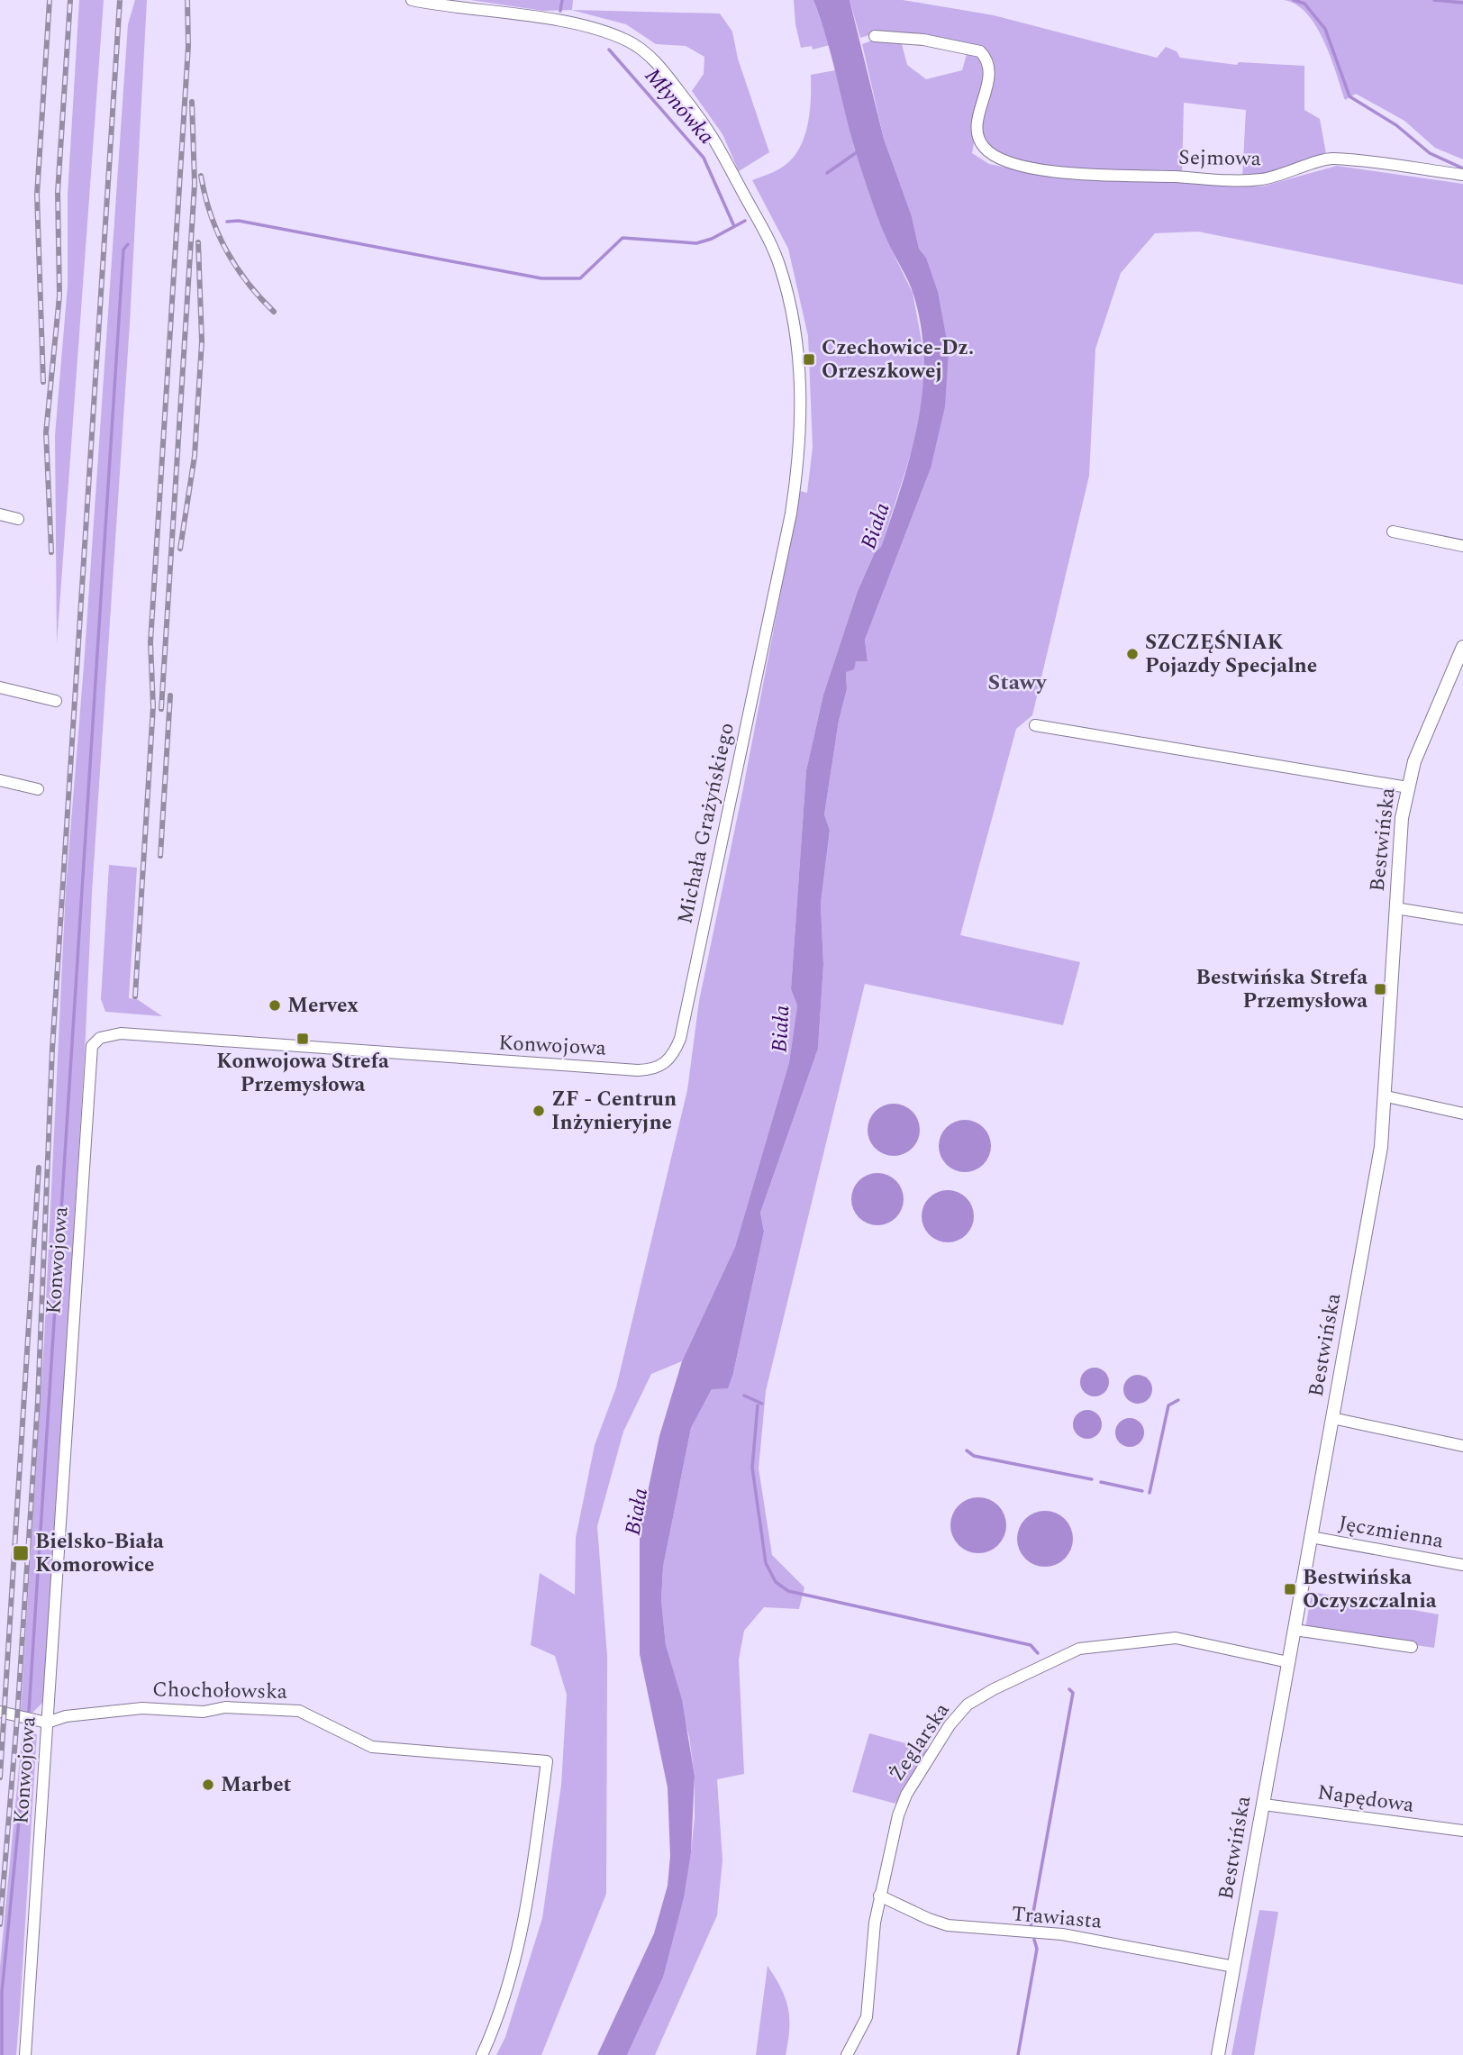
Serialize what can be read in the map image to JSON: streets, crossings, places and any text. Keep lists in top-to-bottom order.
{
  "streets": {
    "street": [
      "Sejmowa",
      "Michała Grażyńskiego",
      "Bestwińska",
      "Konwojowa",
      "Jęczmienna",
      "Chochołowska",
      "Żeglarska",
      "Napędowa",
      "Trawiasta"
    ]
  },
  "crossings": [
    ["Michała Grażyńskiego", "Konwojowa"],
    ["Bestwińska", "Jęczmienna"],
    ["Bestwińska", "Żeglarska"],
    ["Bestwińska", "Napędowa"],
    ["Bestwińska", "Trawiasta"],
    ["Konwojowa", "Chochołowska"],
    ["Żeglarska", "Trawiasta"]
  ],
  "districts": ["Stawy"],
  "water": ["Młynówka", "Biała"],
  "places": {
    "transit": [
      "Czechowice-Dz. Orzeszkowej",
      "Bestwińska Strefa Przemysłowa",
      "Konwojowa Strefa Przemysłowa",
      "Bielsko-Biała Komorowice",
      "Bestwińska Oczyszczalnia"
    ],
    "other": [
      "SZCZĘŚNIAK Pojazdy Specjalne",
      "Mervex",
      "ZF - Centrun Inżynieryjne",
      "Marbet"
    ]
  }
}
